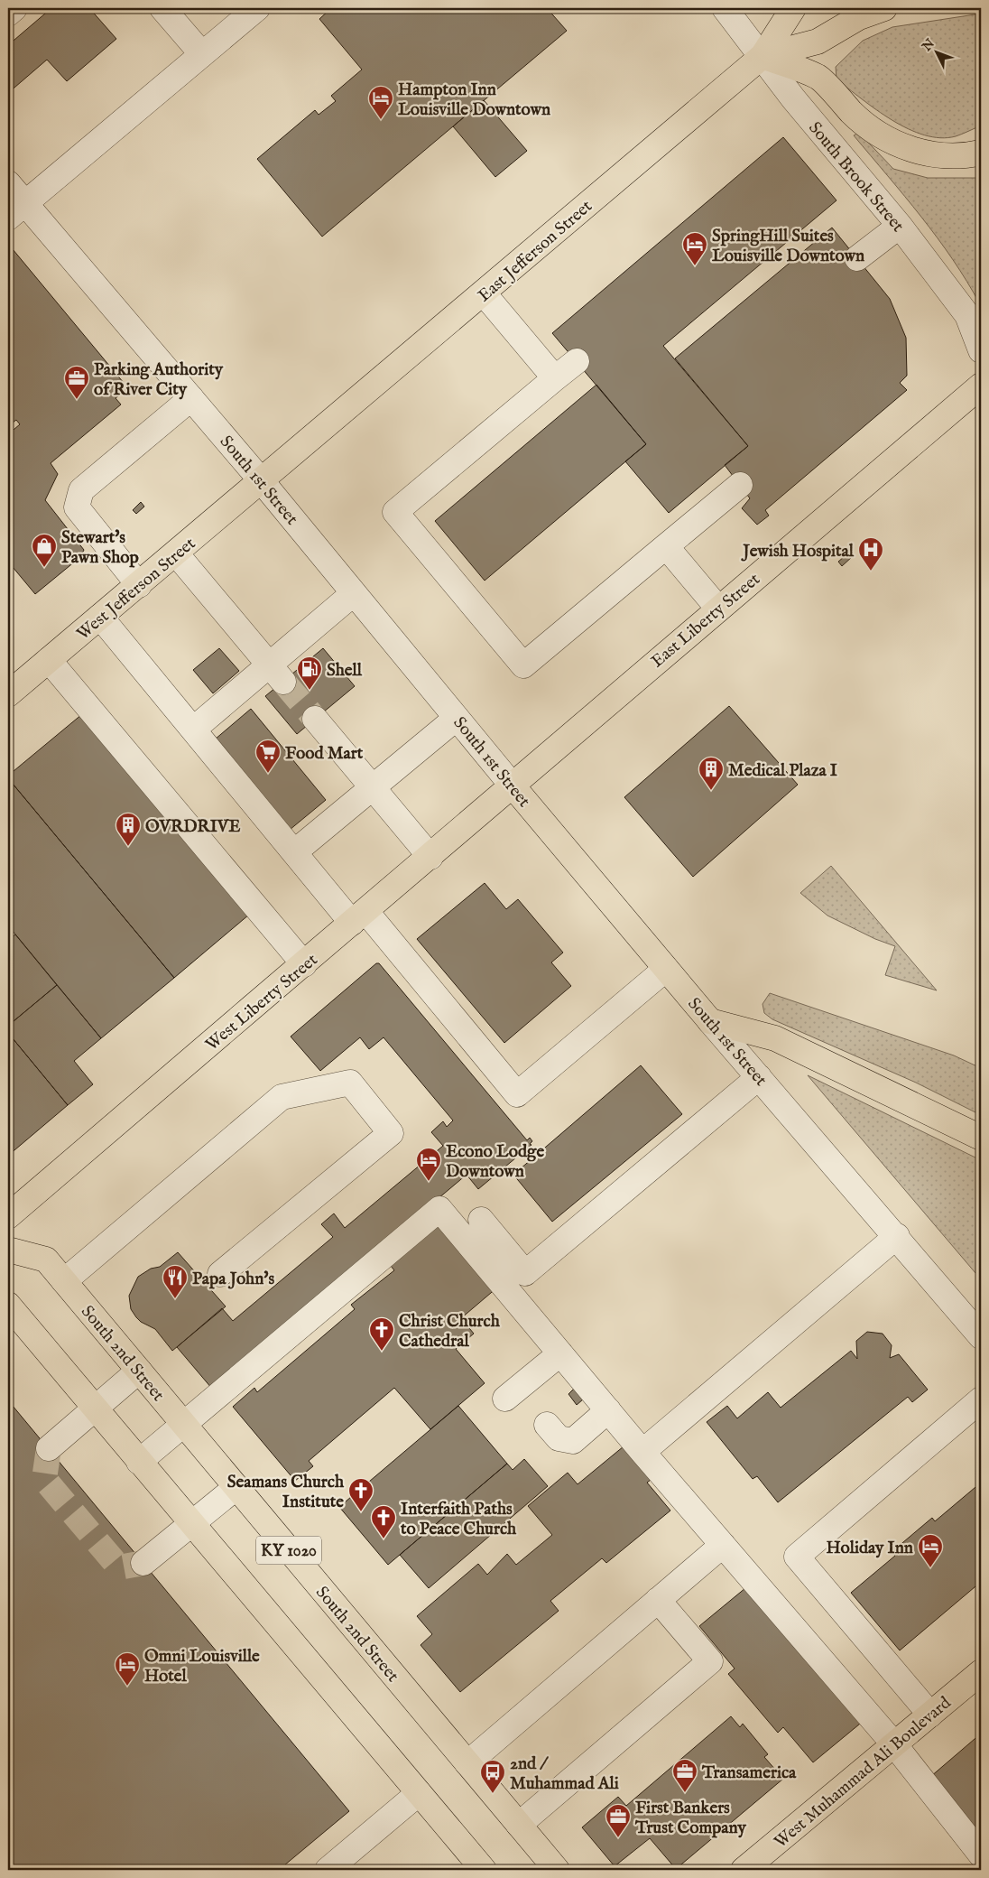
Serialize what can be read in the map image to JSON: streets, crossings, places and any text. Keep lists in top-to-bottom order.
{
  "streets": {
    "main road": [
      "East Jefferson Street",
      "South 1st Street",
      "West Jefferson Street",
      "East Liberty Street",
      "West Liberty Street",
      "South 2nd Street",
      "KY 1020",
      "West Muhammad Ali Boulevard"
    ],
    "street": ["South Brook Street"]
  },
  "crossings": [
    ["South Brook Street", "East Jefferson Street"],
    ["East Jefferson Street", "South 1st Street"],
    ["East Jefferson Street", "West Jefferson Street"],
    ["South 1st Street", "West Jefferson Street"],
    ["South 1st Street", "East Liberty Street"],
    ["South 1st Street", "West Liberty Street"],
    ["East Liberty Street", "West Liberty Street"]
  ],
  "places": {
    "hotel": [
      "Hampton Inn Louisville Downtown",
      "SpringHill Suites Louisville Downtown",
      "Econo Lodge Downtown",
      "Holiday Inn",
      "Omni Louisville Hotel"
    ],
    "office": ["Parking Authority of River City", "Transamerica", "First Bankers Trust Company"],
    "shop": ["Stewart's Pawn Shop"],
    "hospital": ["Jewish Hospital"],
    "fuel station": ["Shell"],
    "supermarket": ["Food Mart"],
    "building": ["Medical Plaza I", "OVRDRIVE"],
    "restaurant": ["Papa John's"],
    "church": ["Christ Church Cathedral", "Seamans Church Institute", "Interfaith Paths to Peace Church"],
    "bus stop": ["2nd / Muhammad Ali"]
  },
  "north": "top left"
}
